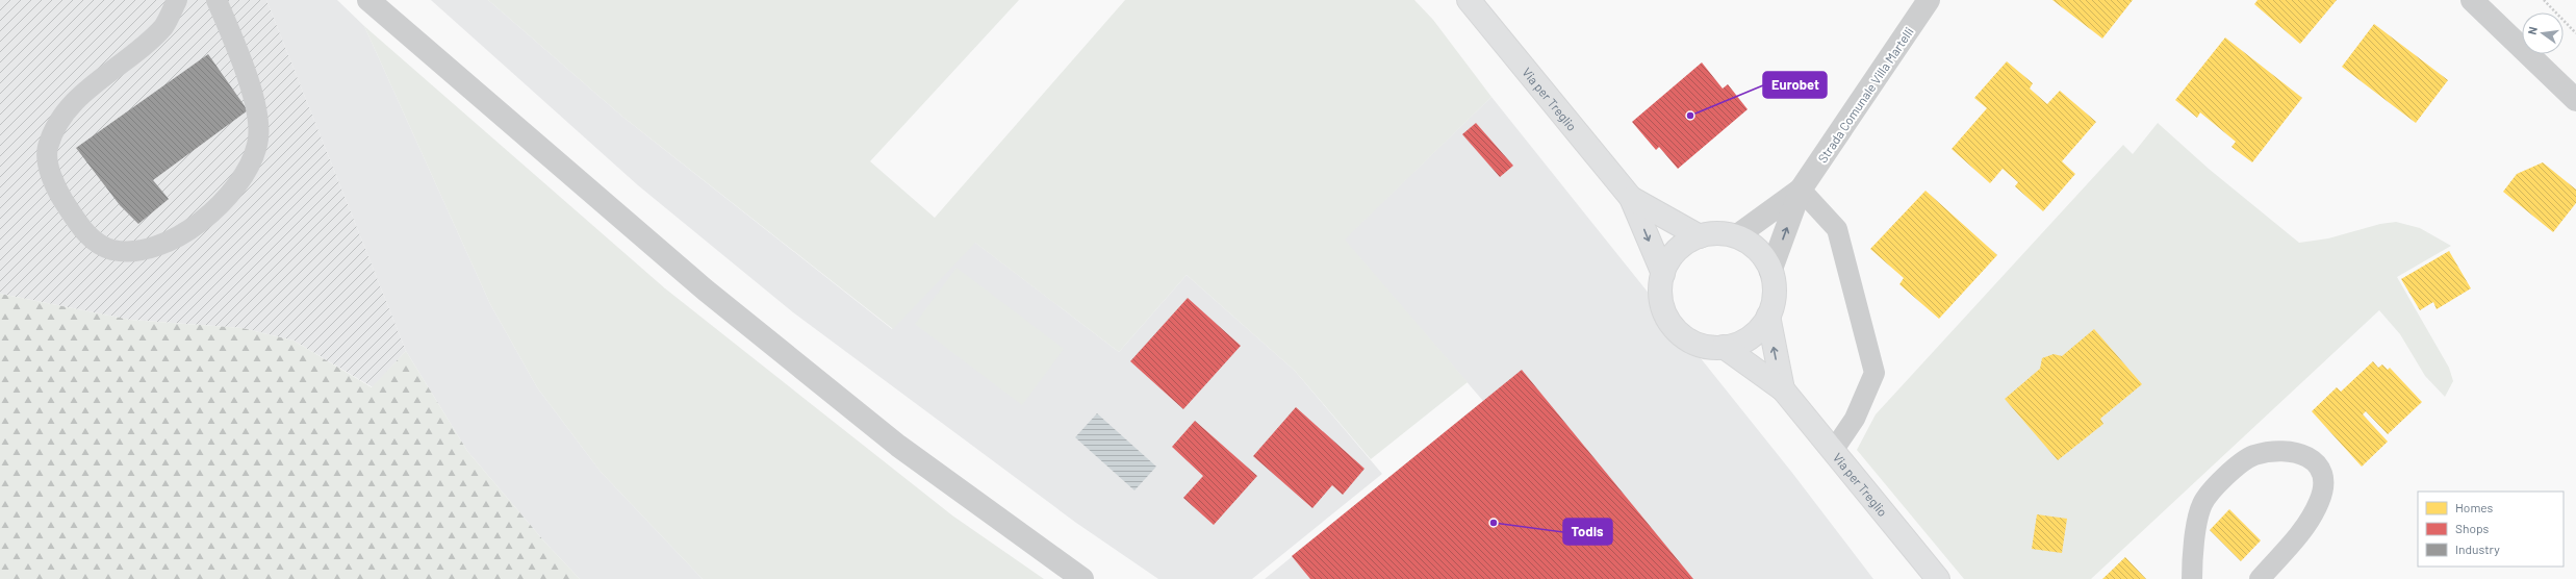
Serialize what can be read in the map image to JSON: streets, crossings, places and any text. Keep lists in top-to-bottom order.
{
  "streets": {
    "main road": ["Via per Treglio"],
    "street": ["Strada Comunale Villa Martelli"]
  },
  "crossings": [
    ["Strada Comunale Villa Martelli", "Via per Treglio"]
  ],
  "places": ["Eurobet", "Todis"],
  "legend": ["Homes", "Shops", "Industry"],
  "north": "left"
}
